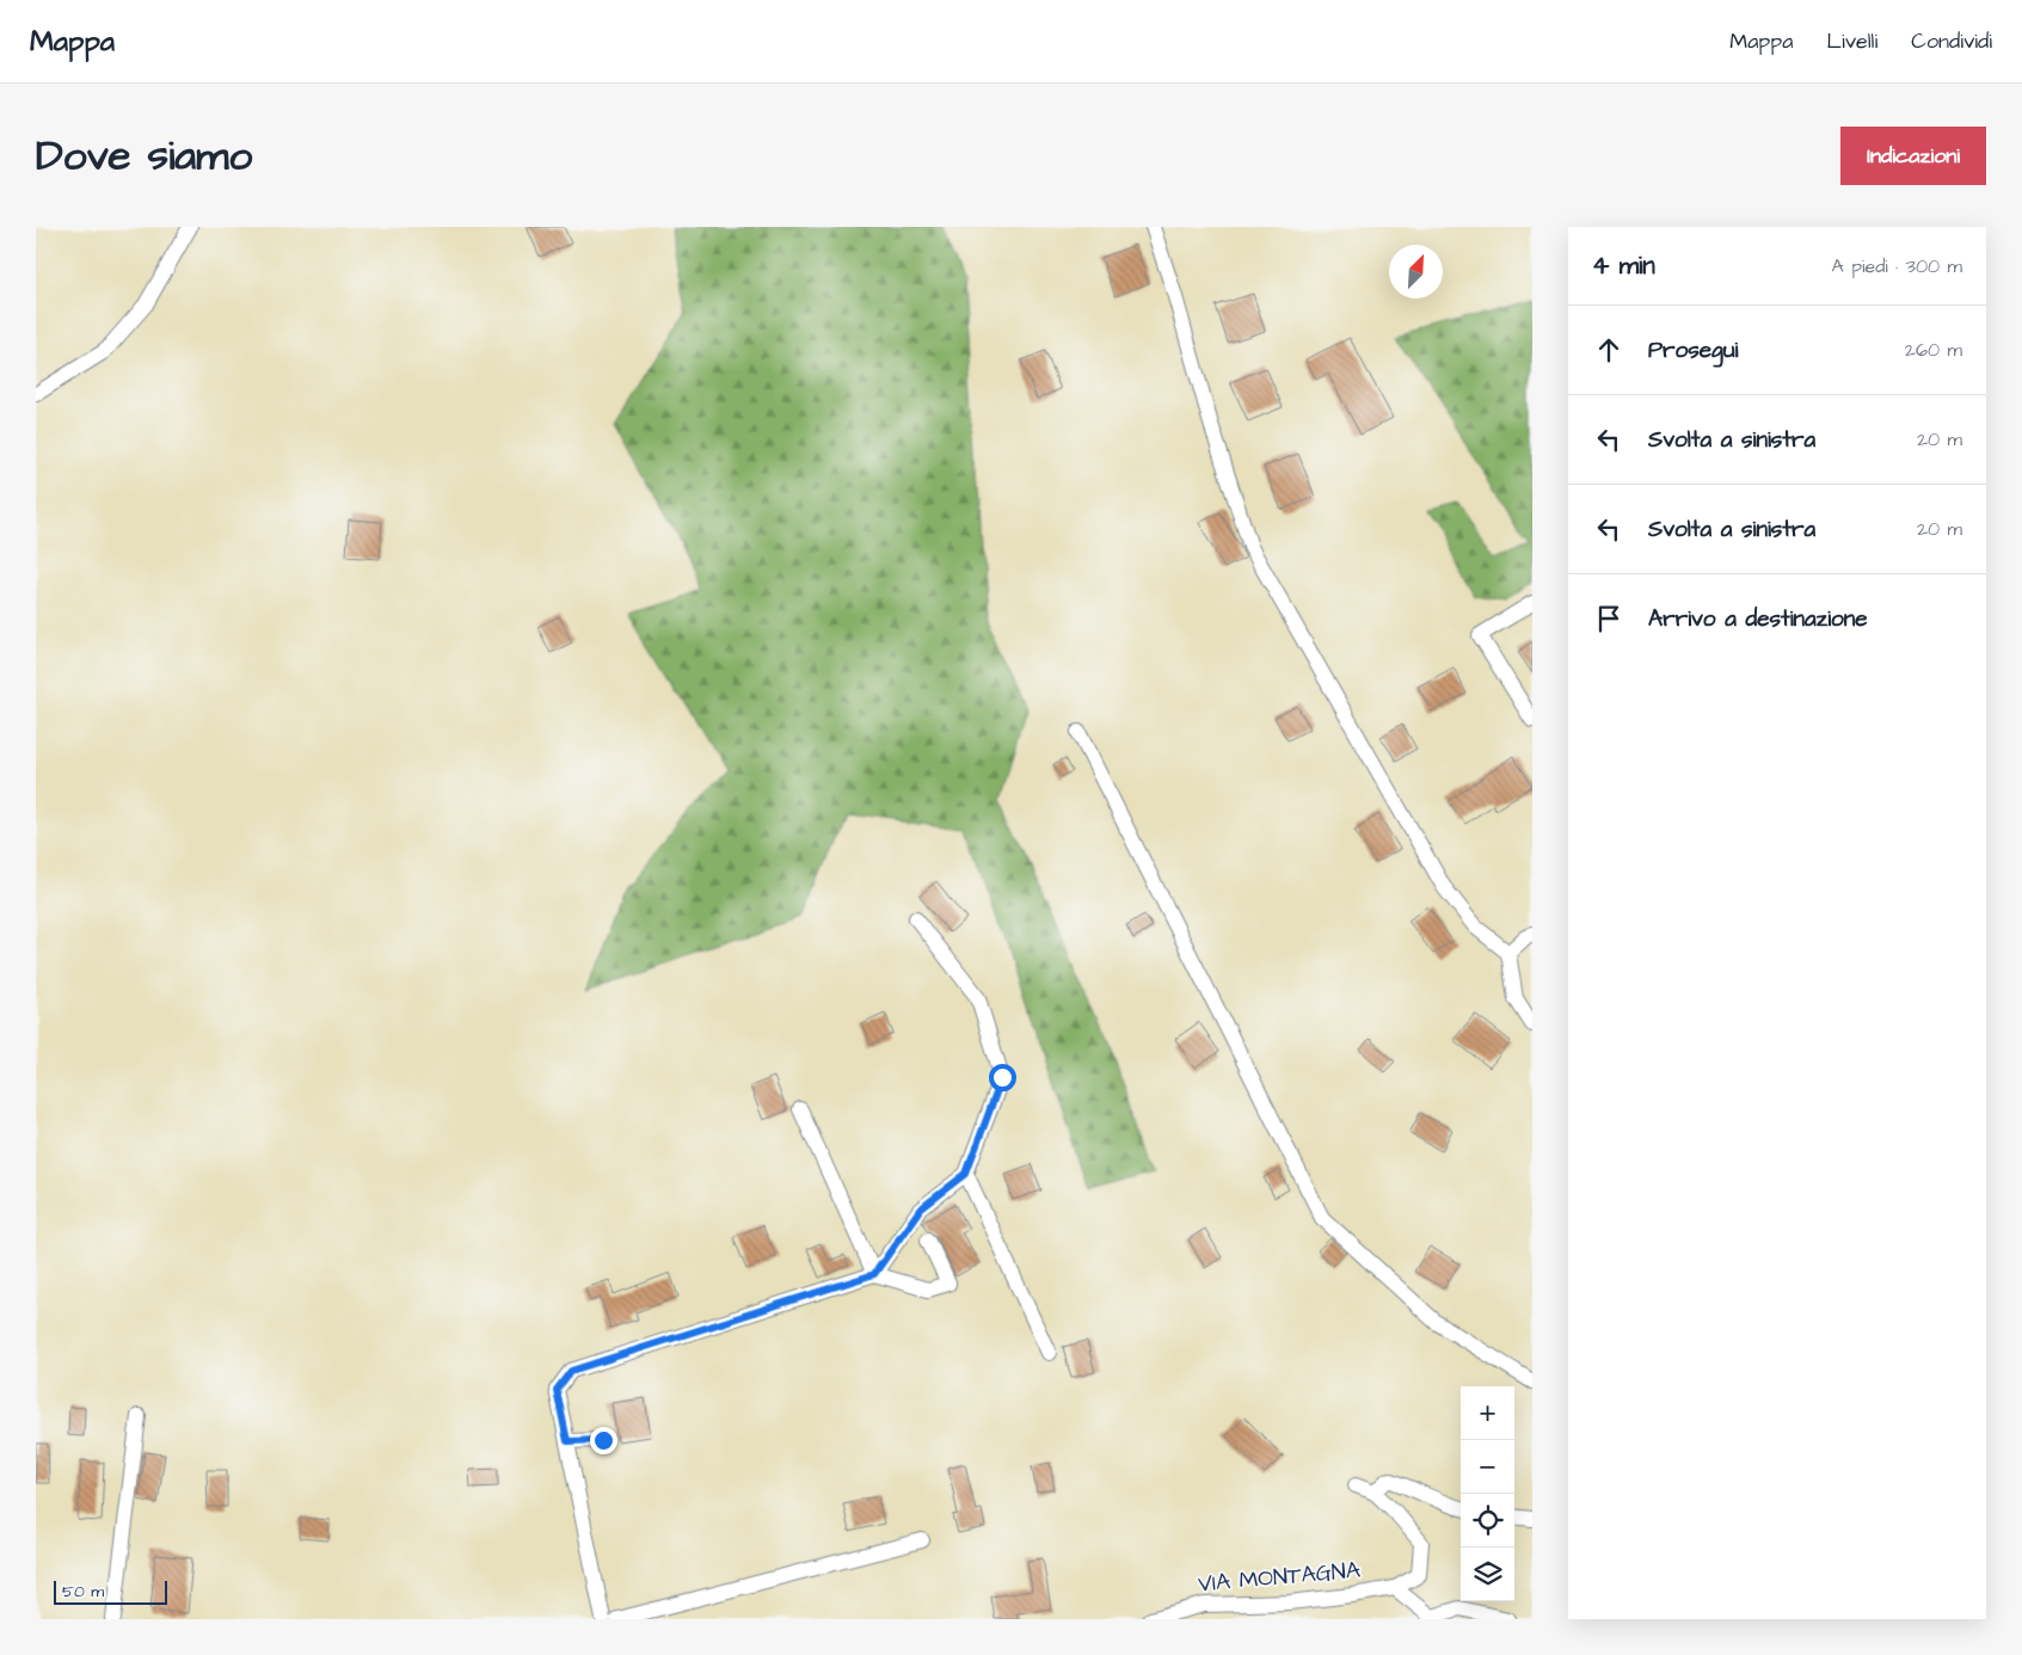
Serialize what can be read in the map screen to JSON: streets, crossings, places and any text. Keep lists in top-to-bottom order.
{
  "streets": {
    "street": ["VIA MONTAGNA"]
  },
  "scale_bar": "50 m",
  "north": "top right",
  "page": {
    "header": "Mappa",
    "nav": ["Mappa", "Livelli", "Condividi"],
    "title": "Dove siamo",
    "buttons": "Indicazioni",
    "heading": ["4 min", "A piedi · 300 m"],
    "list": [
      ["Prosegui", "260 m"],
      ["Svolta a sinistra", "20 m"],
      ["Svolta a sinistra", "20 m"],
      "Arrivo a destinazione"
    ],
    "map_buttons": ["+", "−"],
    "scale": "50 m"
  }
}
